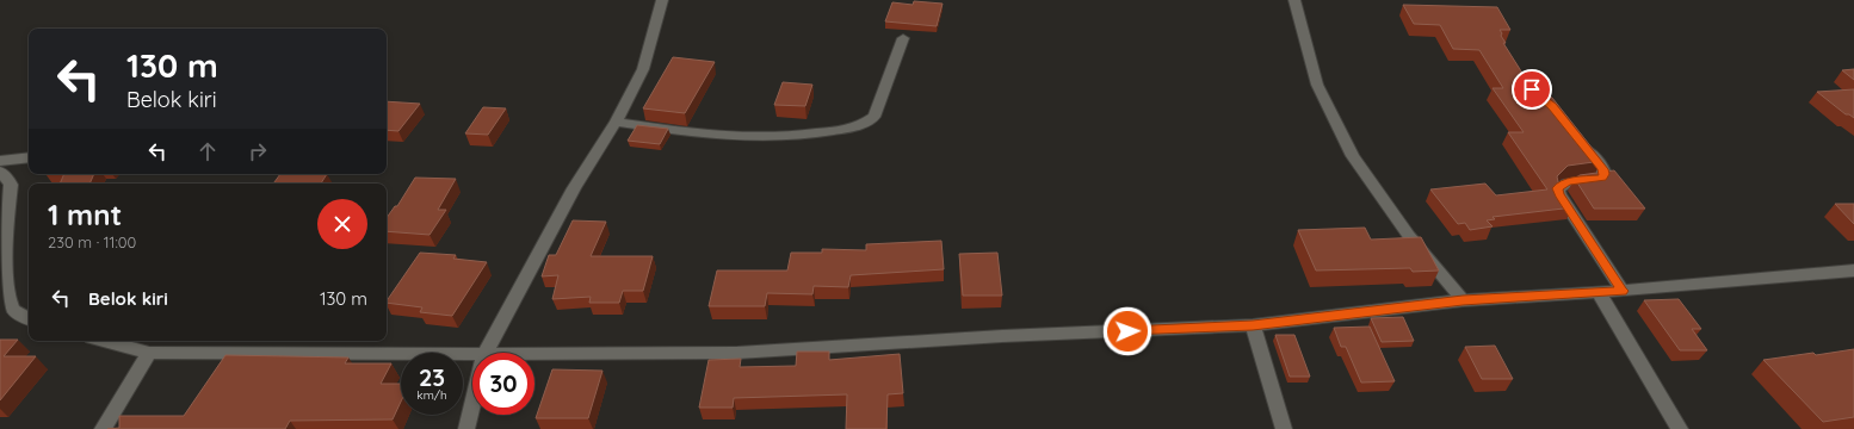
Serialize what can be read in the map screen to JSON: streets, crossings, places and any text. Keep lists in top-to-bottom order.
{
  "page": {
    "turn": ["130 m", "Belok kiri"],
    "heading": ["1 mnt", "230 m · 11:00"],
    "list": [
      {
        "name": "Belok kiri",
        "value": "130 m"
      }
    ],
    "speed": "23 km/h",
    "limit": "30"
  }
}
